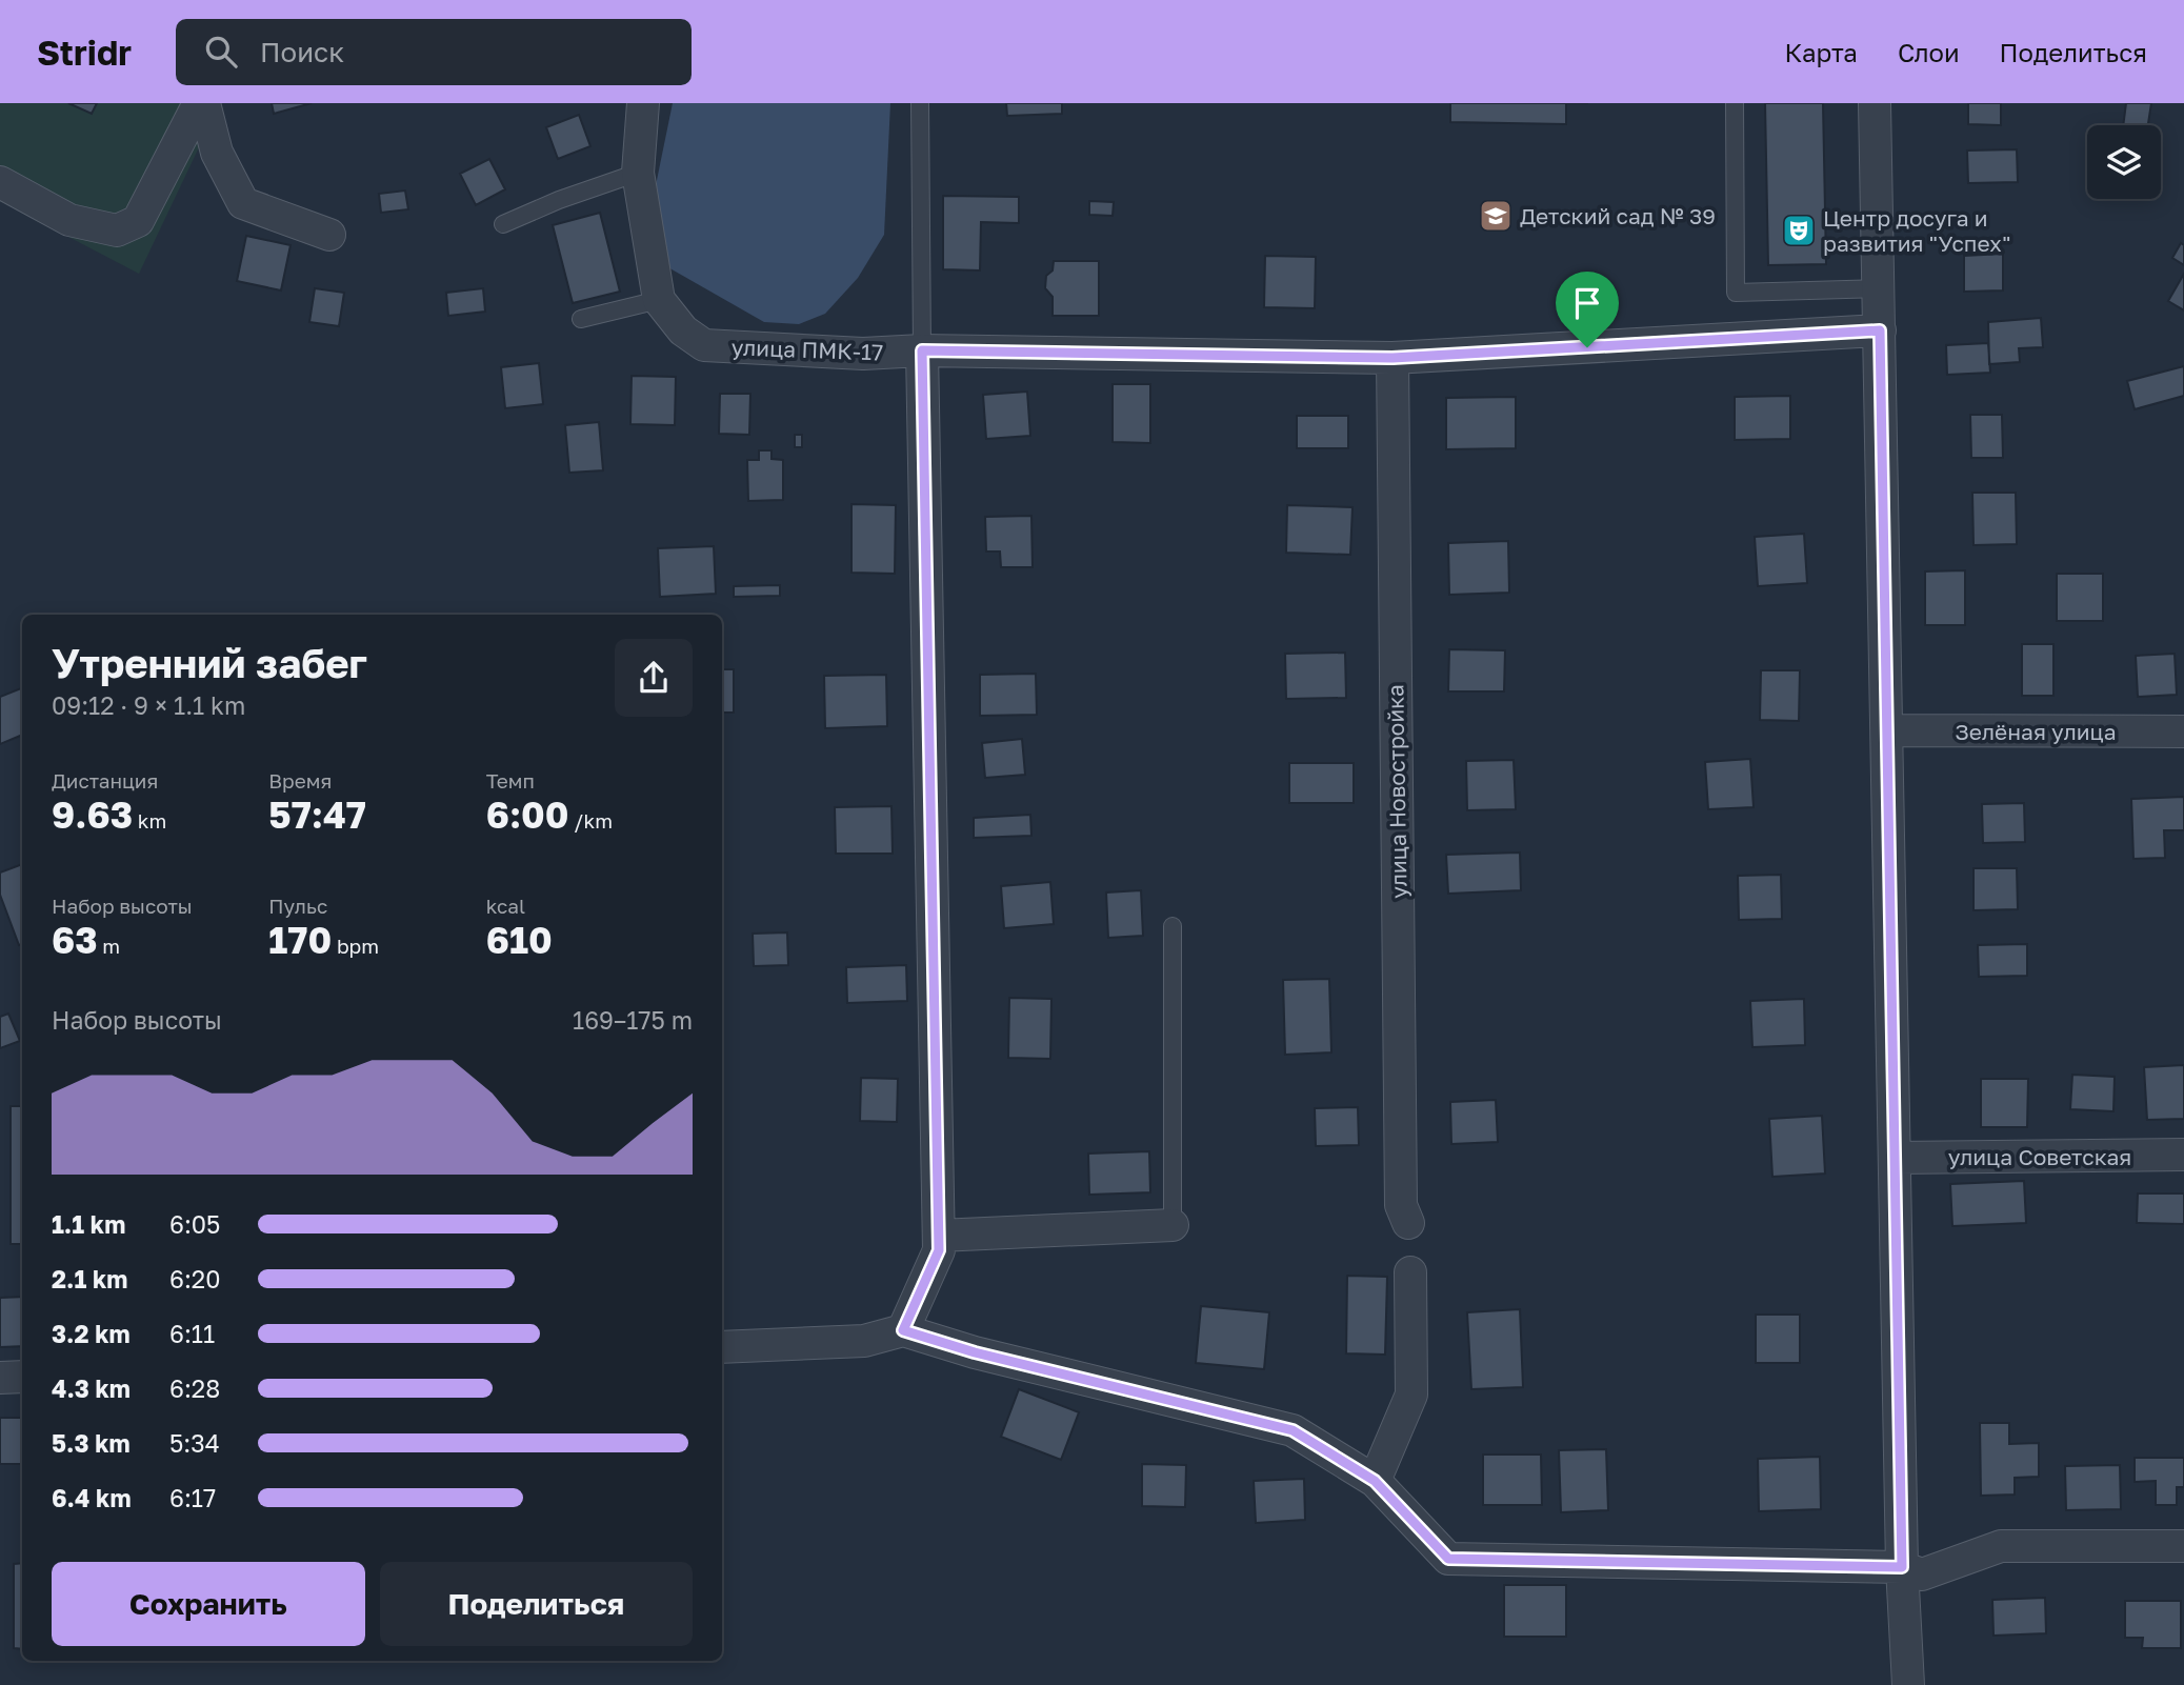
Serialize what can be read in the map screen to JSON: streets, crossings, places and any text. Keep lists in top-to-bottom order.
{
  "streets": {
    "street": [
      "улица ПМК-17",
      "Зелёная улица",
      "улица Новостройка",
      "улица Советская"
    ]
  },
  "crossings": [
    ["улица ПМК-17", "улица Новостройка"]
  ],
  "places": {
    "school or university": ["Детский сад № 39"],
    "theatre": ["Центр досуга и развития \"Успех\""]
  },
  "page": {
    "header": "Stridr",
    "search": "Поиск",
    "nav": ["Карта", "Слои", "Поделиться"],
    "heading": ["Утренний забег", "09:12 · 9 × 1.1 km"],
    "stats": [
      ["Дистанция", "9.63 km"],
      ["Время", "57:47"],
      ["Темп", "6:00 /km"],
      ["Набор высоты", "63 m"],
      ["Пульс", "170 bpm"],
      ["kcal", "610"]
    ],
    "chart": ["Набор высоты", "169–175 m"],
    "list": [
      {
        "name": "1.1 km",
        "note": "6:05"
      },
      {
        "name": "2.1 km",
        "note": "6:20"
      },
      {
        "name": "3.2 km",
        "note": "6:11"
      },
      {
        "name": "4.3 km",
        "note": "6:28"
      },
      {
        "name": "5.3 km",
        "note": "5:34"
      },
      {
        "name": "6.4 km",
        "note": "6:17"
      }
    ],
    "buttons": ["Сохранить", "Поделиться"]
  }
}
